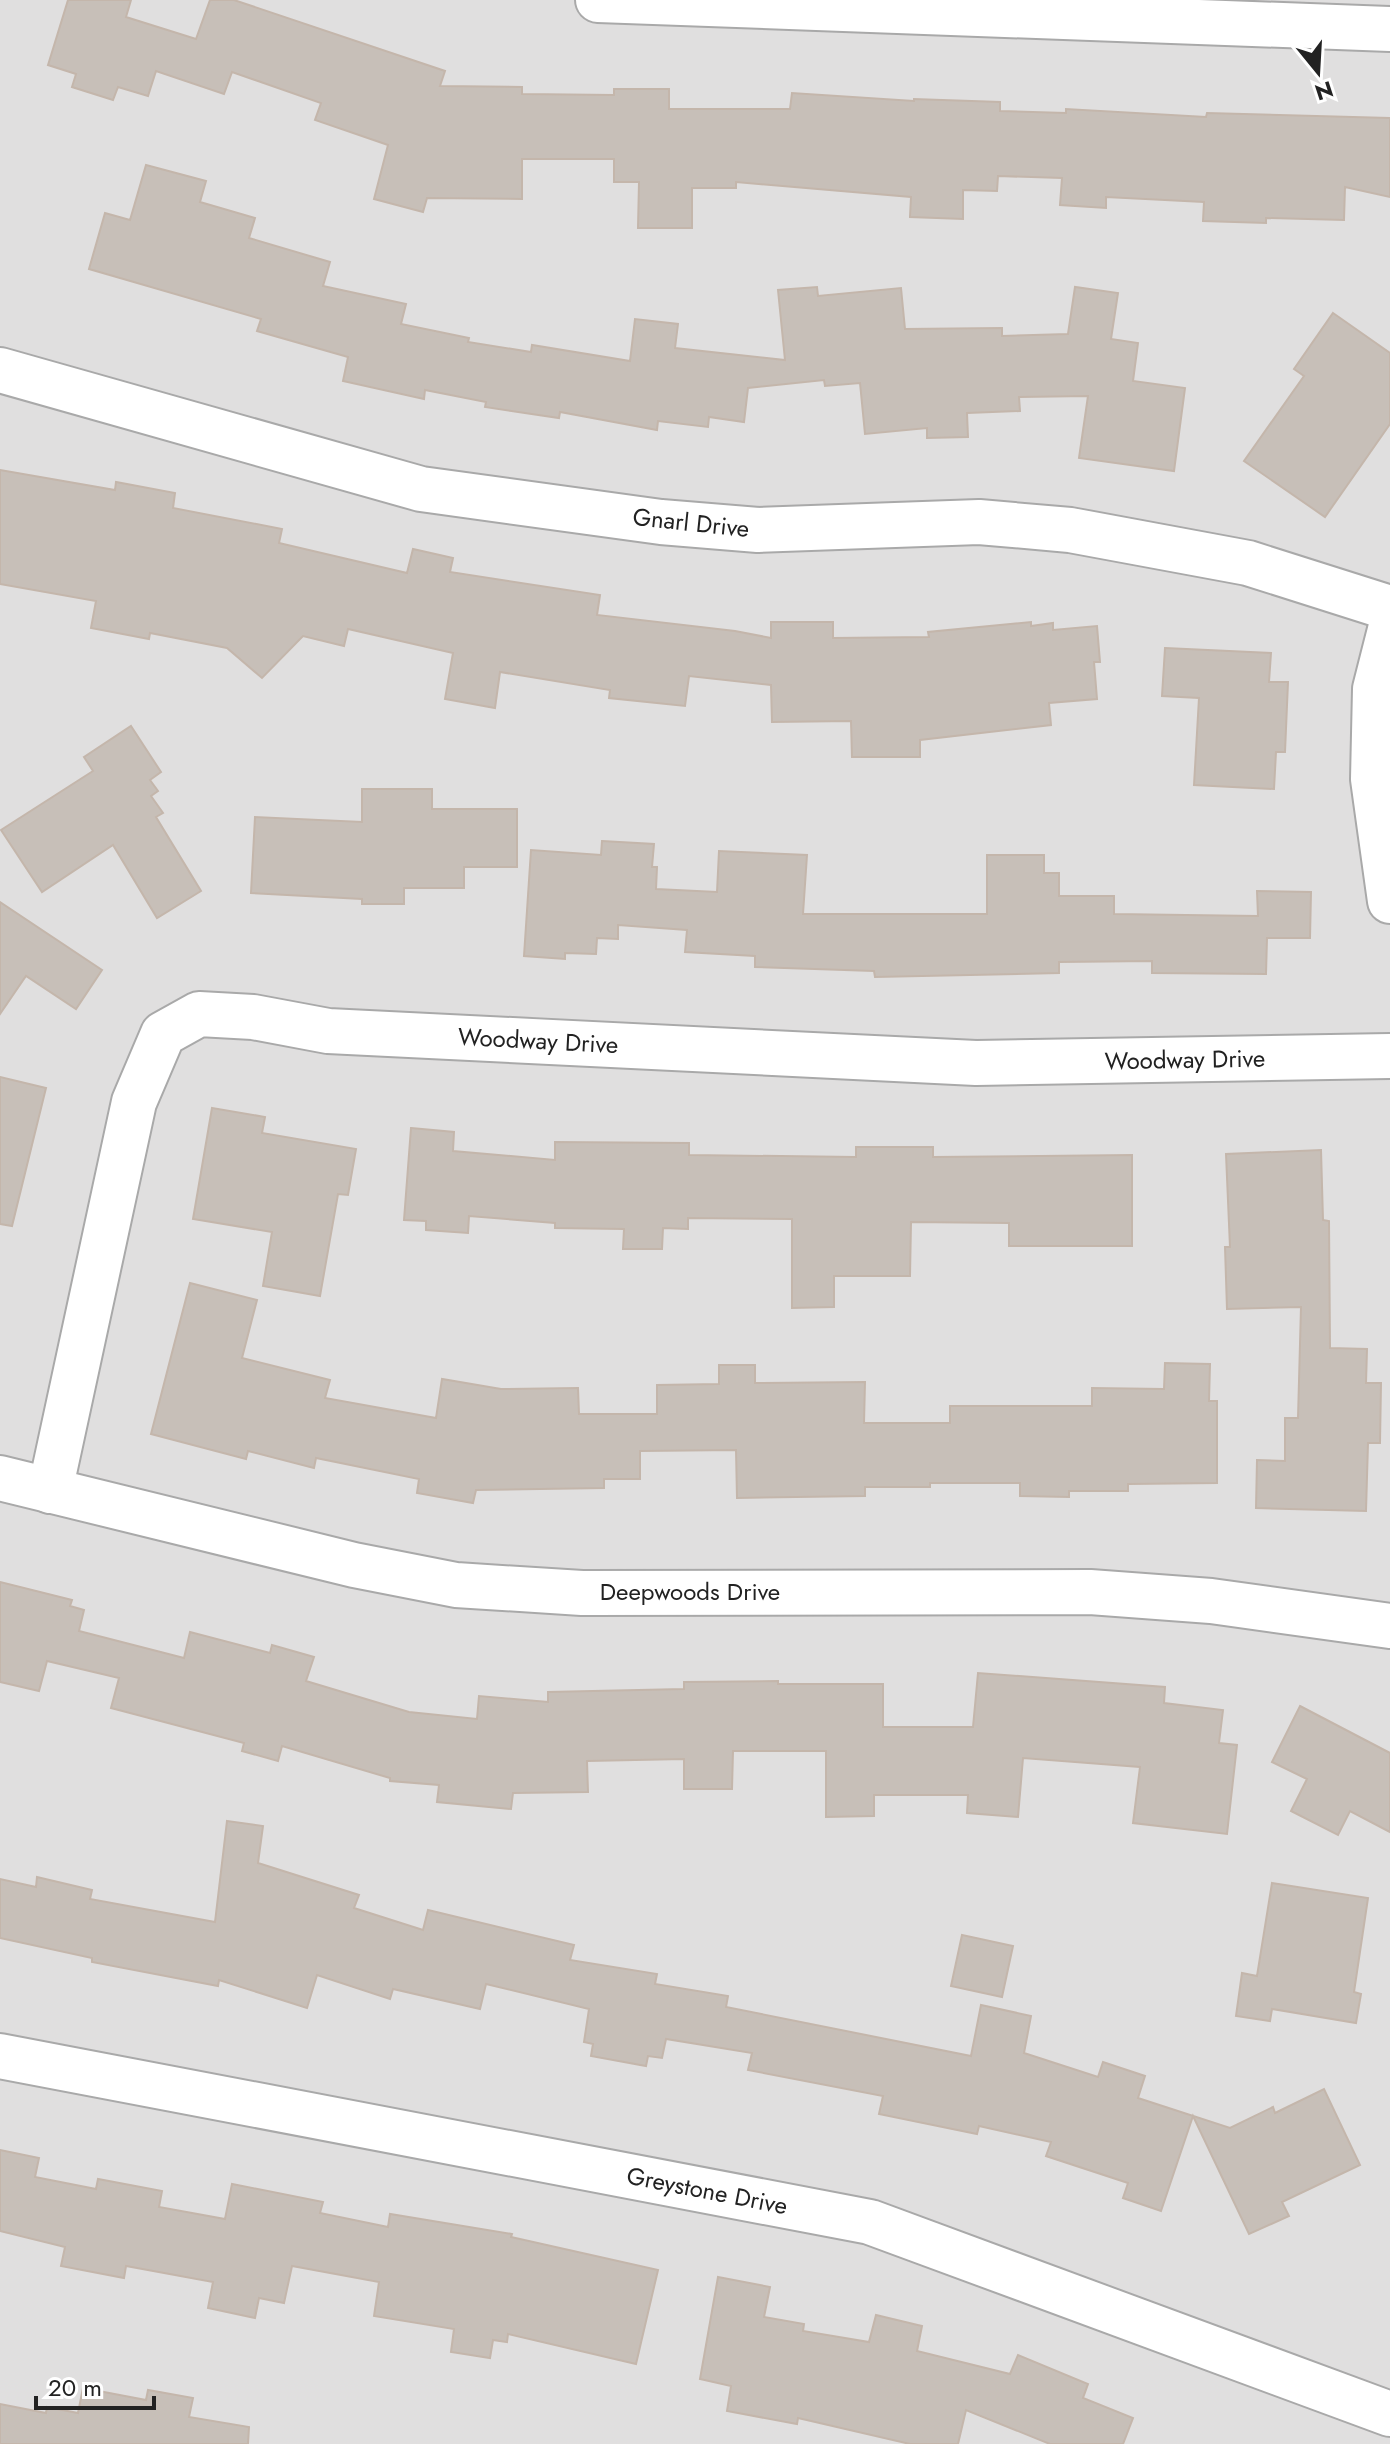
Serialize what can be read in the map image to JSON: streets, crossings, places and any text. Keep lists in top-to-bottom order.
{
  "streets": {
    "street": [
      "Gnarl Drive",
      "Woodway Drive",
      "Deepwoods Drive",
      "Greystone Drive"
    ]
  },
  "crossings": [
    ["Woodway Drive", "Deepwoods Drive"]
  ],
  "scale_bar": "20 m",
  "north": "bottom"
}
